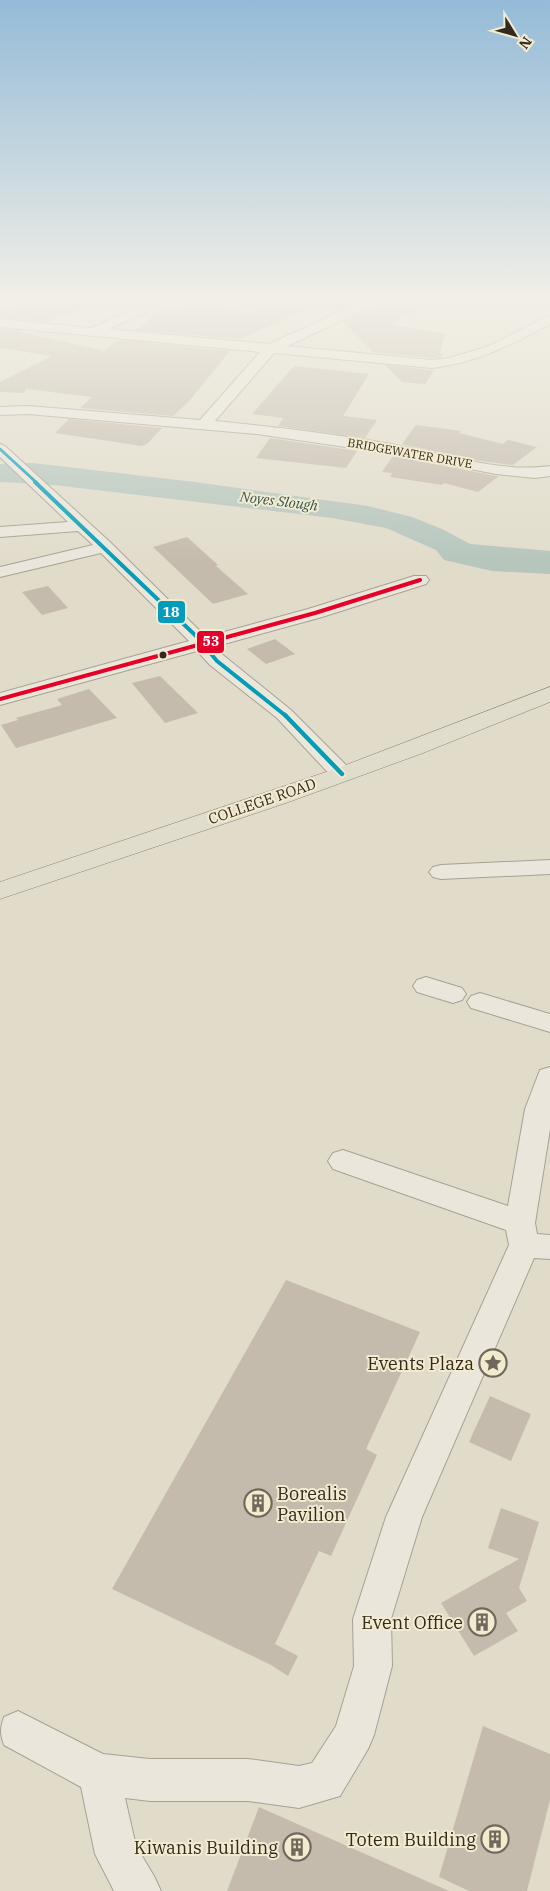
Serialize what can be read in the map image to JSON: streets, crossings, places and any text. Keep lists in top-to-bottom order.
{
  "streets": {
    "main road": ["COLLEGE ROAD"],
    "street": ["BRIDGEWATER DRIVE"]
  },
  "water": ["Noyes Slough"],
  "places": {
    "place": ["Events Plaza"],
    "building": [
      "Borealis Pavilion",
      "Event Office",
      "Totem Building",
      "Kiwanis Building"
    ]
  },
  "lines": ["transit line 18", "transit line 53"],
  "north": "bottom right"
}
